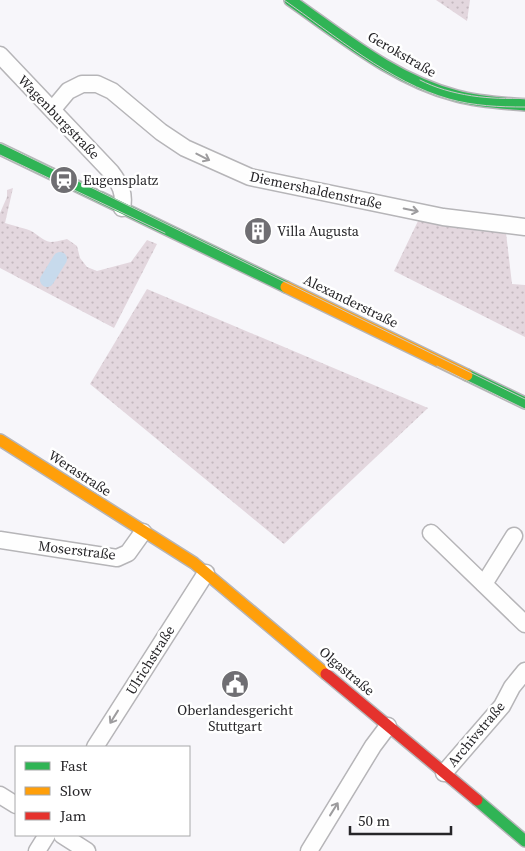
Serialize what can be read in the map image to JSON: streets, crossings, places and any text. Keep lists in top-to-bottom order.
{
  "streets": {
    "street": [
      "Gerokstraße",
      "Wagenburgstraße",
      "Diemershaldenstraße",
      "Alexanderstraße",
      "Werastraße",
      "Moserstraße",
      "Ulrichstraße",
      "Olgastraße",
      "Archivstraße"
    ]
  },
  "crossings": [
    ["Wagenburgstraße", "Diemershaldenstraße"],
    ["Wagenburgstraße", "Alexanderstraße"],
    ["Werastraße", "Moserstraße"],
    ["Werastraße", "Olgastraße"],
    ["Moserstraße", "Olgastraße"],
    ["Ulrichstraße", "Olgastraße"],
    ["Olgastraße", "Archivstraße"]
  ],
  "one_way": ["Diemershaldenstraße", "Ulrichstraße"],
  "places": {
    "station": ["Eugensplatz"],
    "building": ["Villa Augusta"],
    "public building": ["Oberlandesgericht Stuttgart"]
  },
  "legend": ["Fast", "Slow", "Jam"],
  "scale_bar": "50 m"
}
